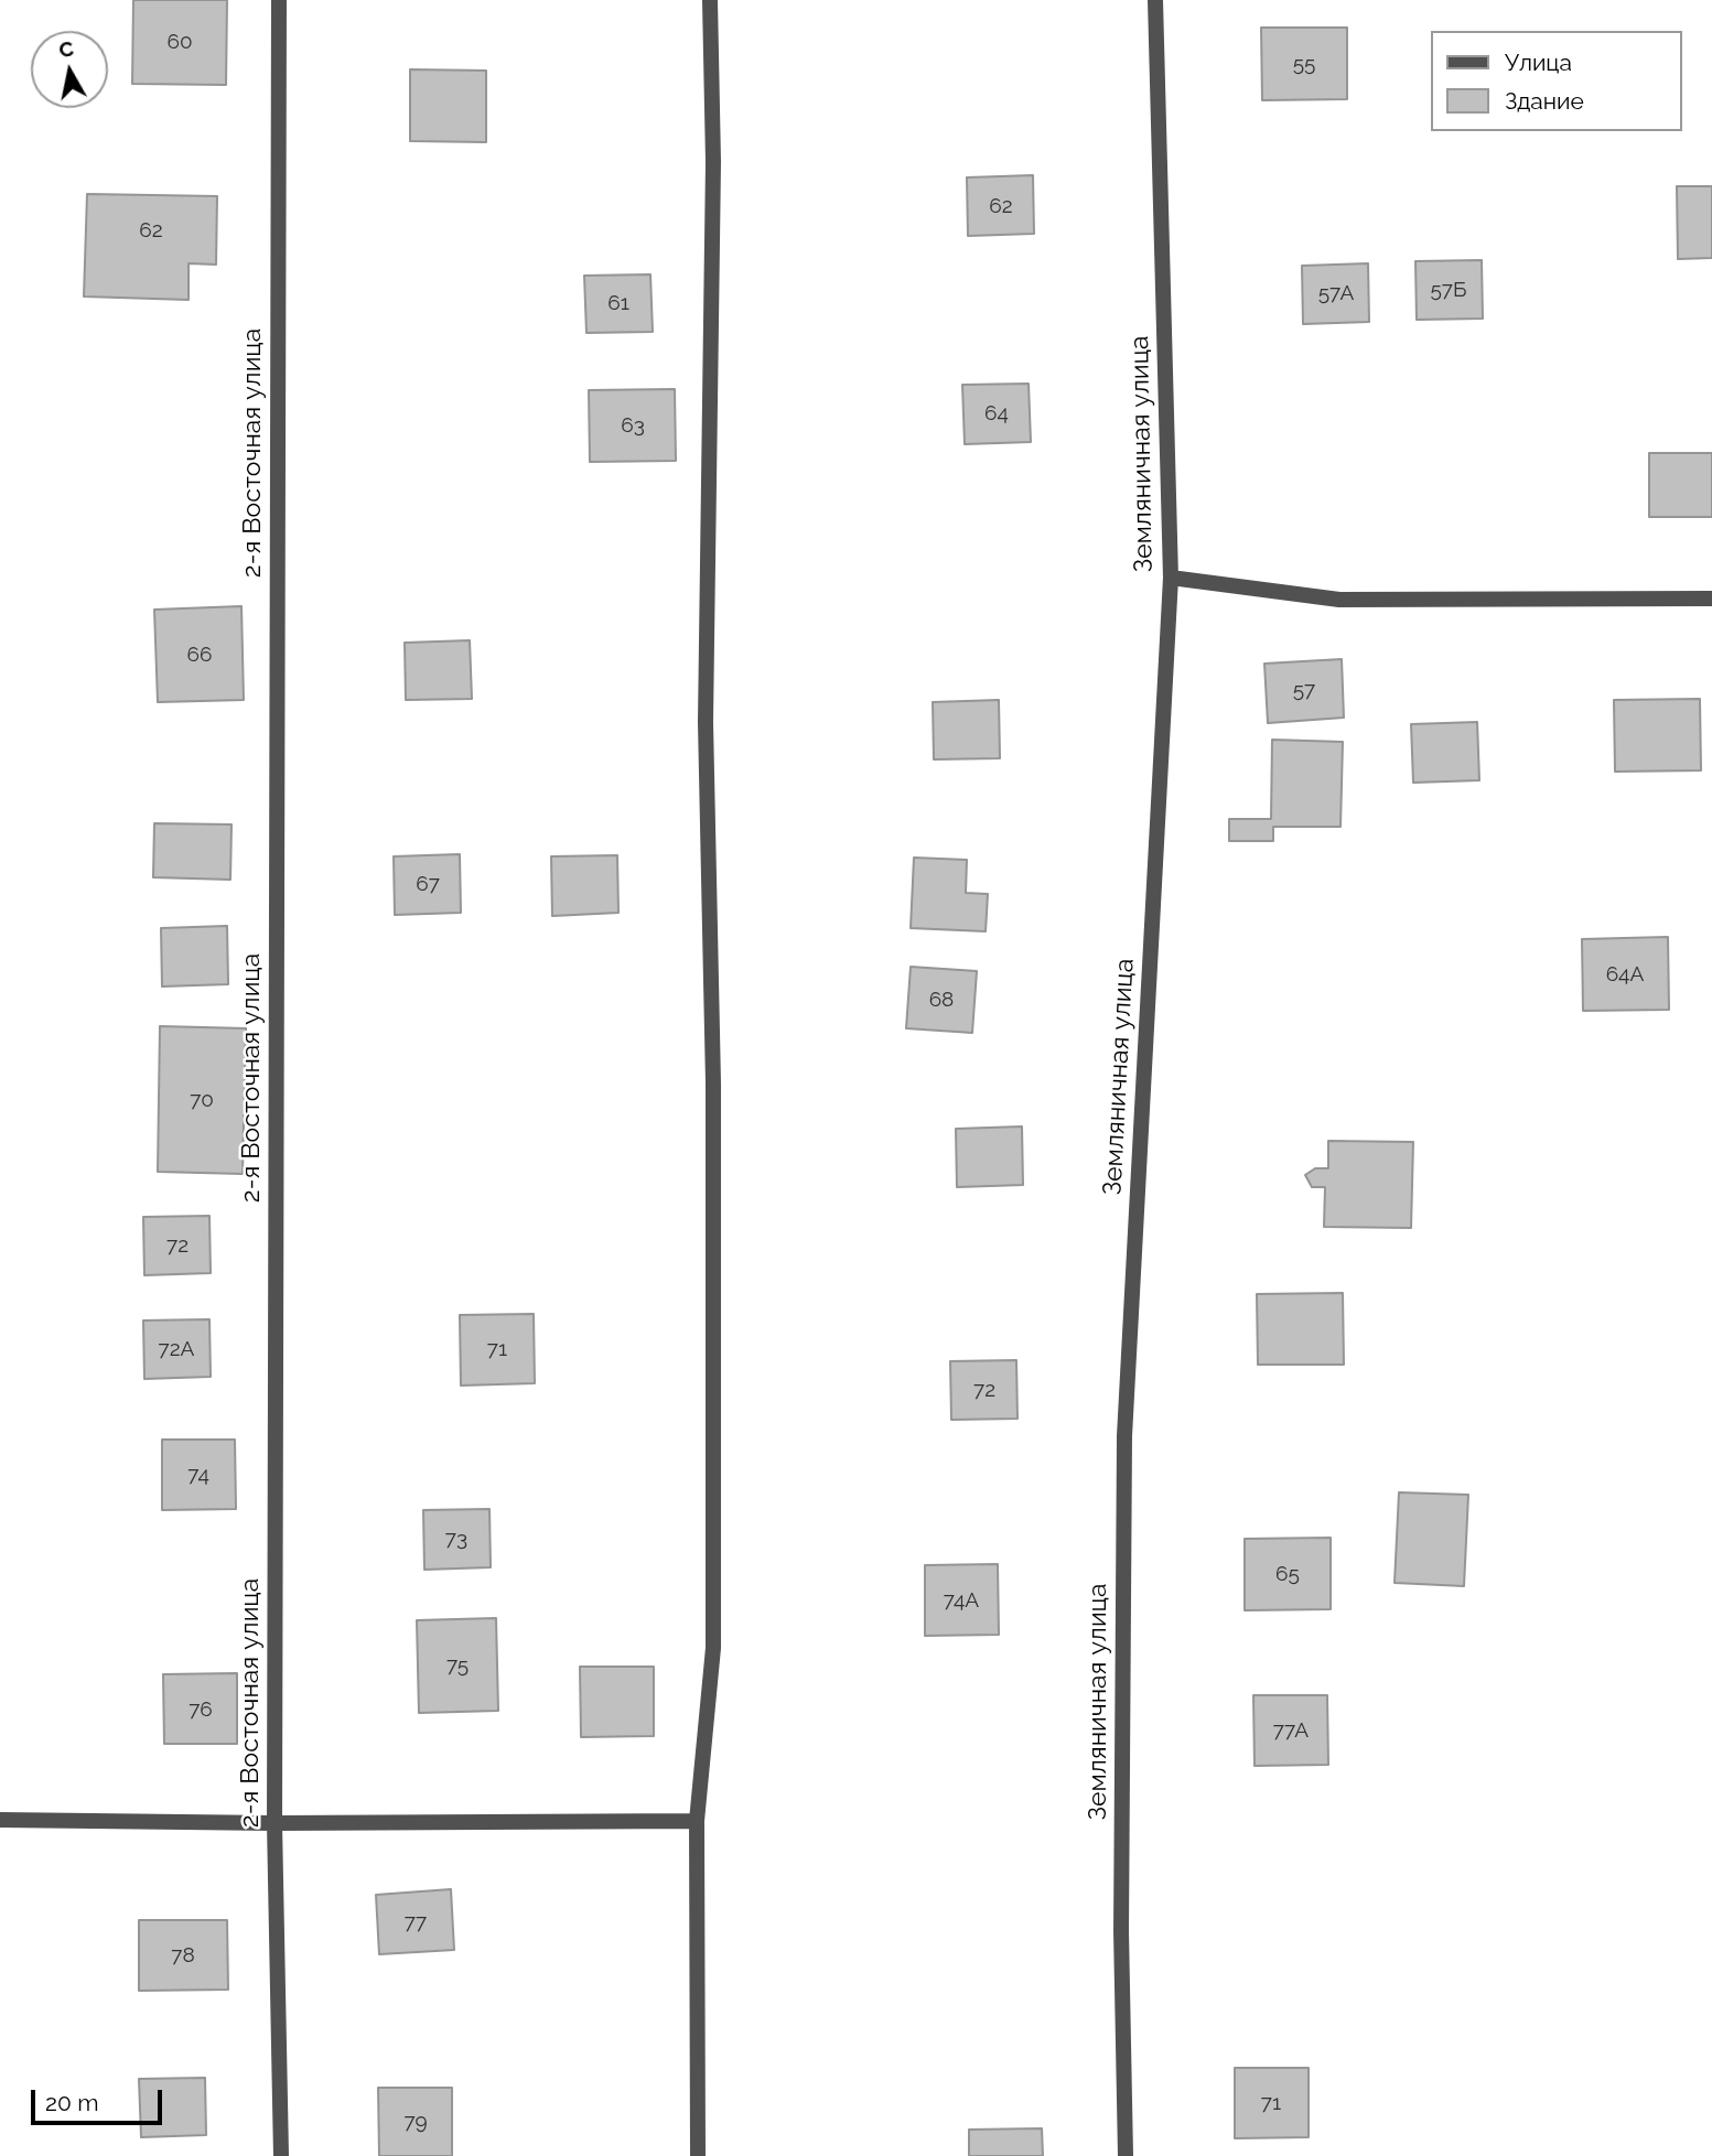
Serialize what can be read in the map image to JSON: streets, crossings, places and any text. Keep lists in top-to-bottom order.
{
  "streets": {
    "street": ["2-я Восточная улица", "Земляничная улица"]
  },
  "house_numbers": [
    "60",
    "55",
    "62",
    "62",
    "57Б",
    "57А",
    "61",
    "64",
    "63",
    "66",
    "57",
    "67",
    "64А",
    "68",
    "70",
    "72",
    "72А",
    "71",
    "72",
    "74",
    "73",
    "65",
    "74А",
    "75",
    "76",
    "77А",
    "77",
    "78",
    "71",
    "79"
  ],
  "legend": ["Улица", "Здание"],
  "scale_bar": "20 m",
  "north": "top"
}
